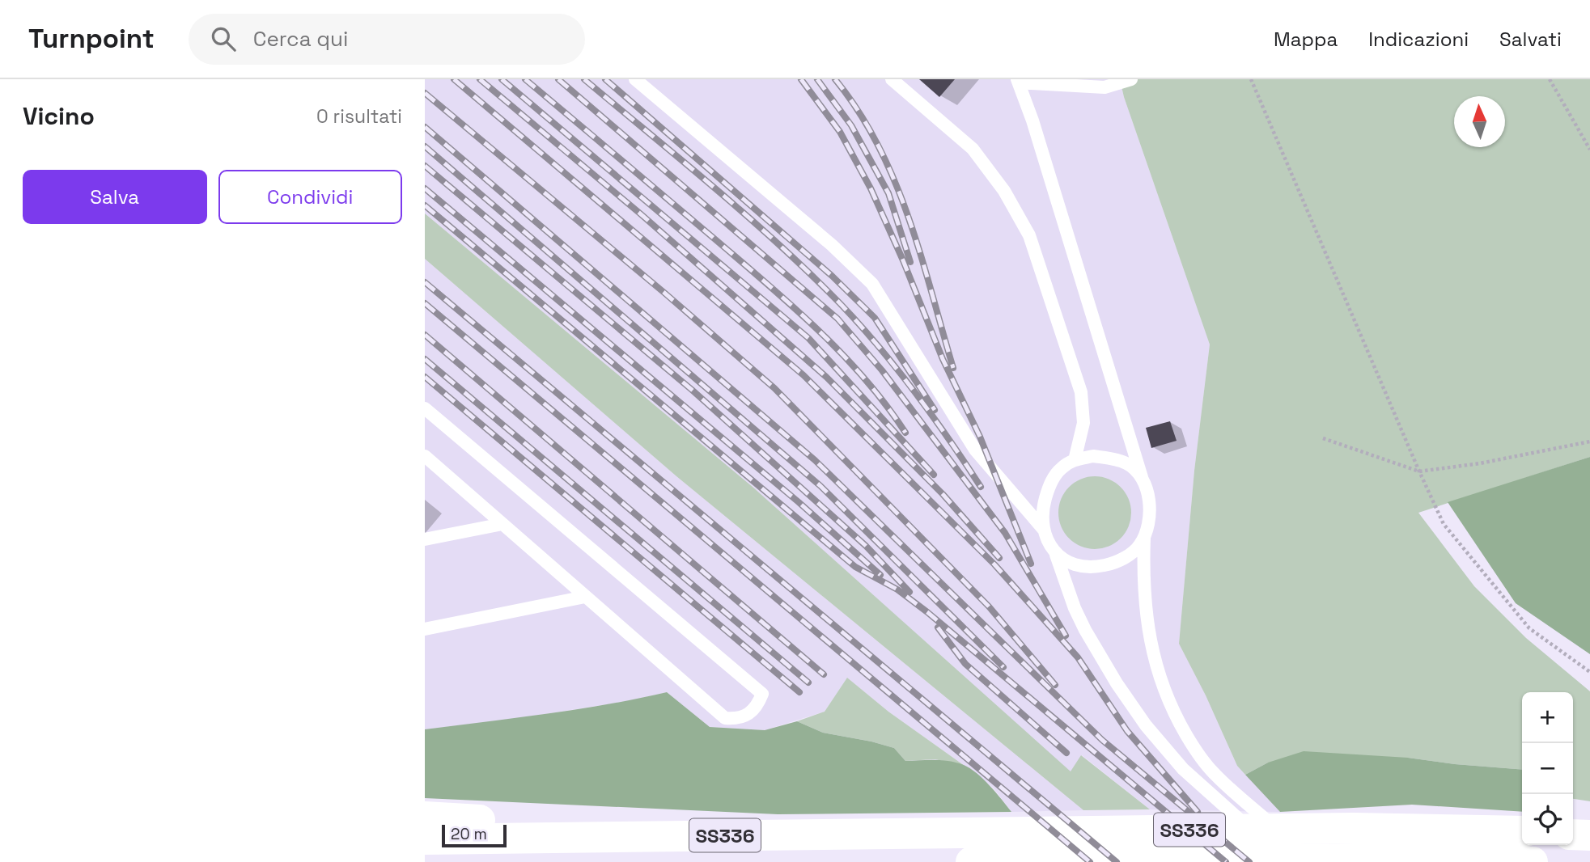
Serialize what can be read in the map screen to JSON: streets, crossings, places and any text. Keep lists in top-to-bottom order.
{
  "streets": {
    "highway": ["SS336"]
  },
  "scale_bar": "20 m",
  "north": "top",
  "page": {
    "header": "Turnpoint",
    "search": "Cerca qui",
    "nav": ["Mappa", "Indicazioni", "Salvati"],
    "heading": ["Vicino", "0 risultati"],
    "buttons": ["Salva", "Condividi"],
    "map_buttons": ["+", "−"],
    "scale": "20 m"
  }
}
